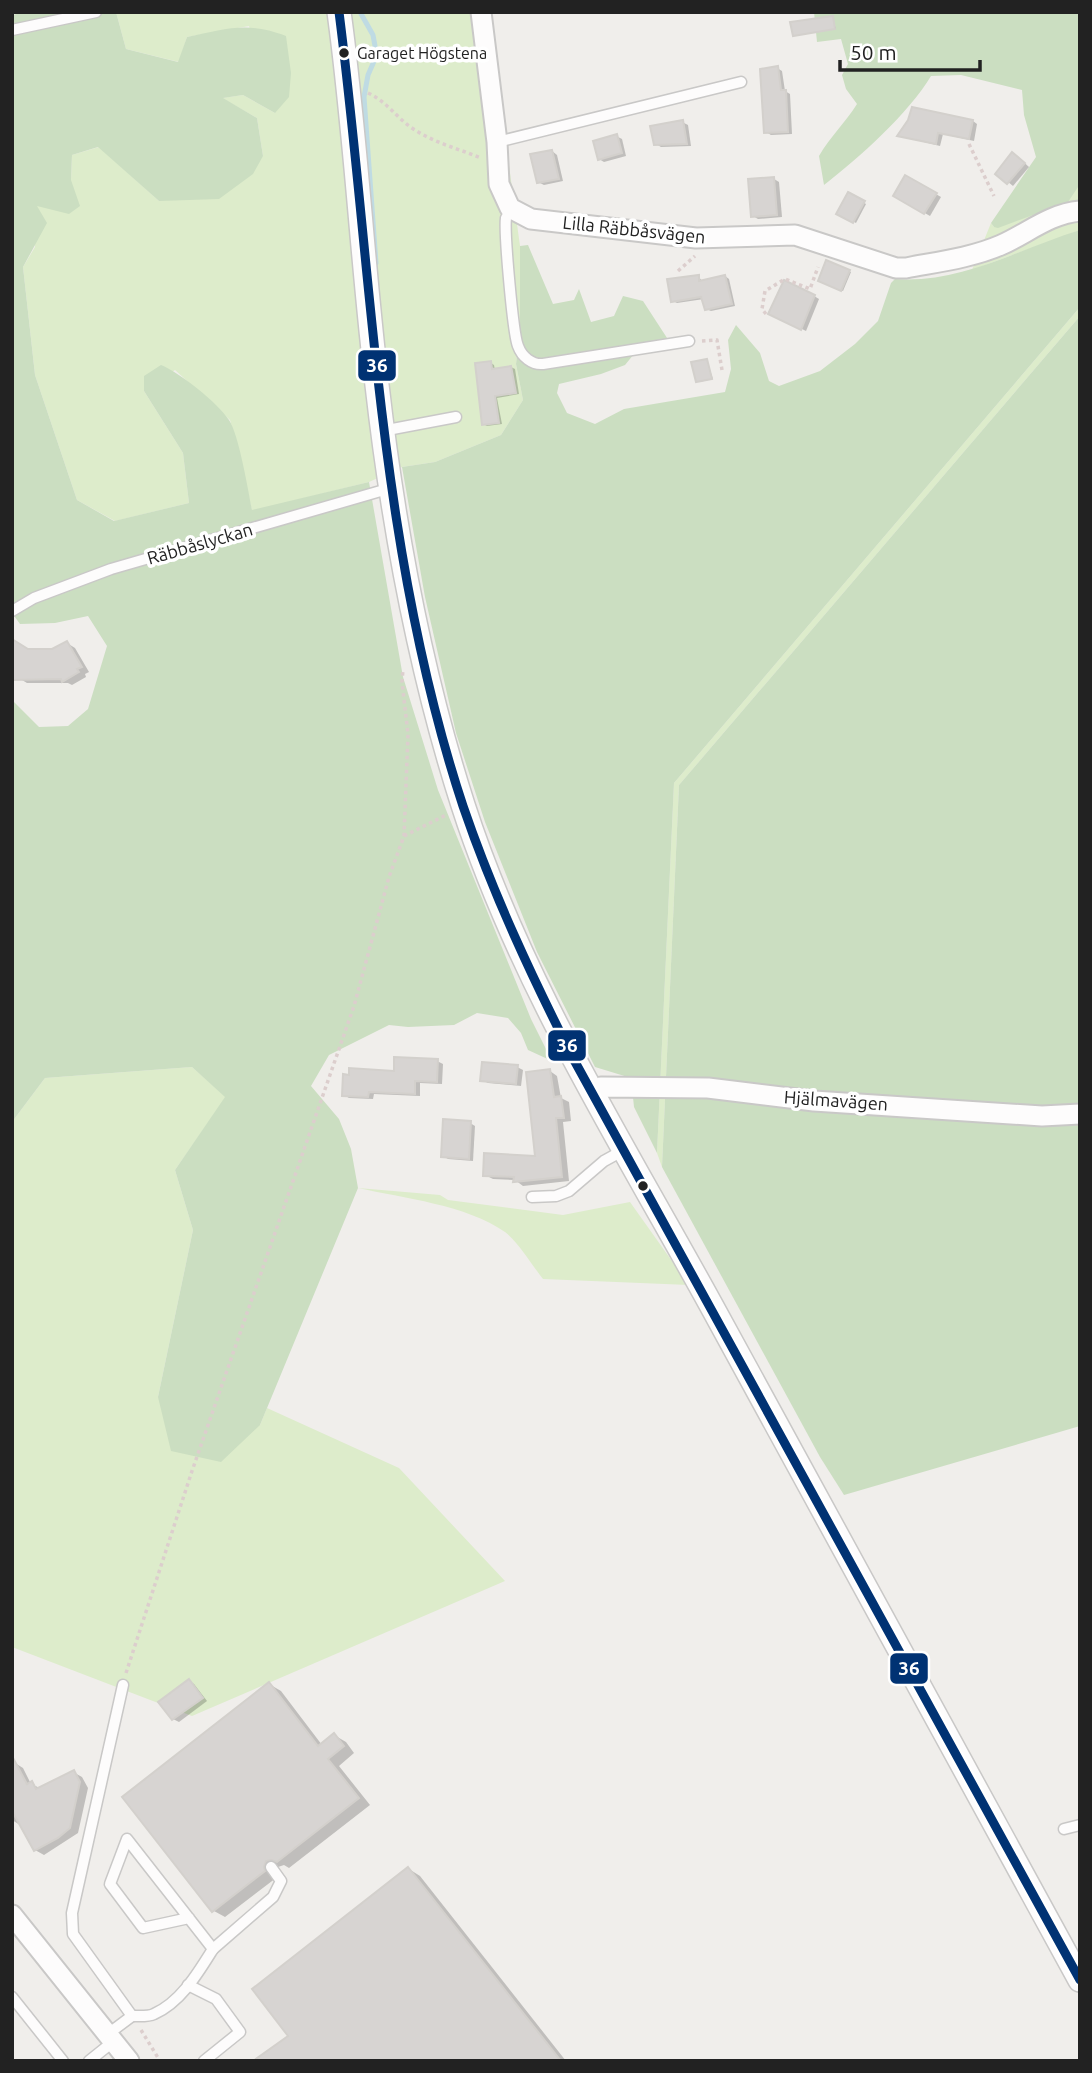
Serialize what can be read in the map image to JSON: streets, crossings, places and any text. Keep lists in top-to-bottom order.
{
  "streets": {
    "street": ["Lilla Räbbåsvägen", "Hjälmavägen"],
    "lane": ["Räbbåslyckan"]
  },
  "places": ["Garaget Högstena"],
  "lines": ["transit line 36"],
  "scale_bar": "50 m"
}
